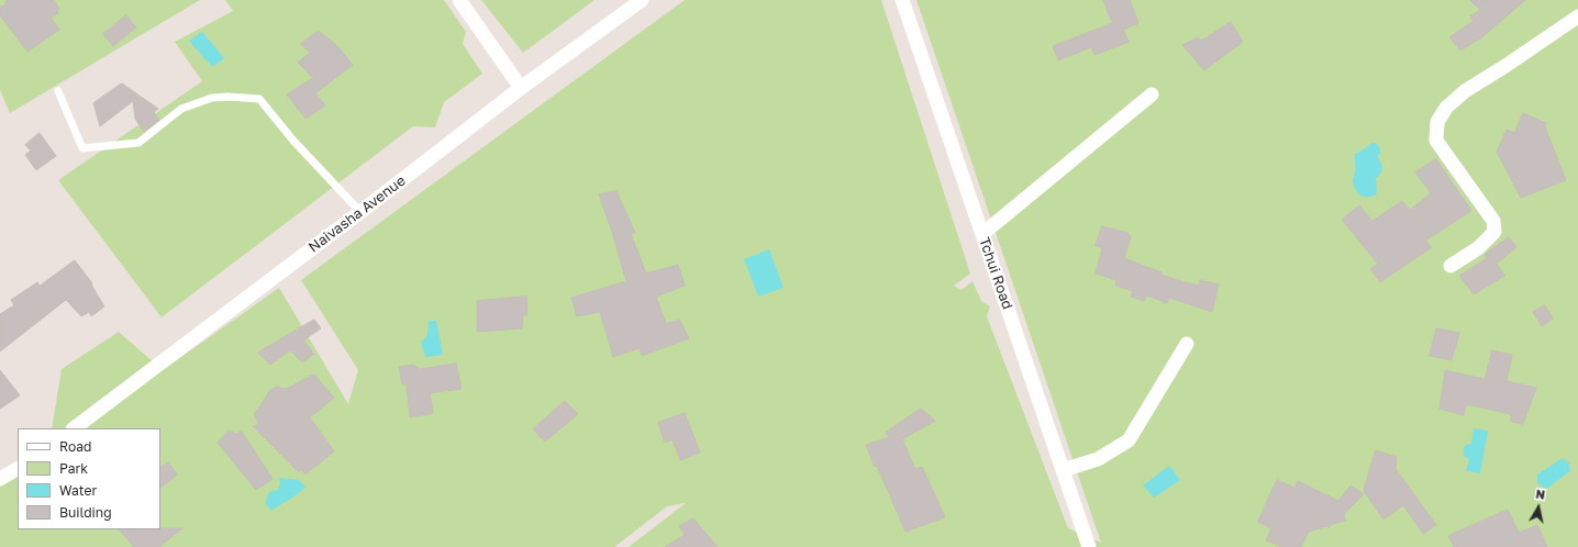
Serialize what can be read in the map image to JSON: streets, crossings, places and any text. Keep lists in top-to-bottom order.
{
  "streets": {
    "street": ["Naivasha Avenue", "Tchui Road"]
  },
  "legend": [
    "Road",
    "Park",
    "Water",
    "Building"
  ],
  "north": "top"
}
